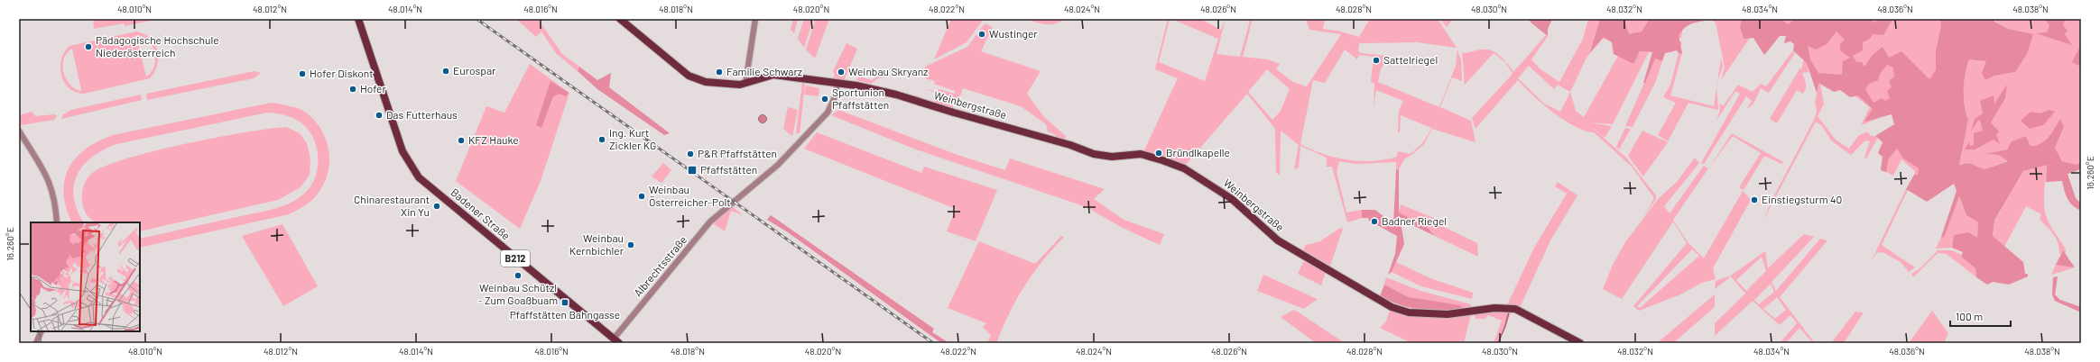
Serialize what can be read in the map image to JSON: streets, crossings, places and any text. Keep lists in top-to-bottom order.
{
  "streets": {
    "main road": ["Weinbergstraße", "Badener Straße", "B212"],
    "street": ["Albrechtsstraße"]
  },
  "crossings": [
    ["Weinbergstraße", "Albrechtsstraße"],
    ["Badener Straße", "Albrechtsstraße"]
  ],
  "places": {
    "other": [
      "Wustinger",
      "Pädagogische Hochschule Niederösterreich",
      "Sattelriegel",
      "Eurospar",
      "Familie Schwarz",
      "Weinbau Skryanz",
      "Hofer Diskont",
      "Hofer",
      "Sportunion Pfaffstätten",
      "Das Futterhaus",
      "Ing. Kurt Zickler KG",
      "KFZ Hauke",
      "Bründlkapelle",
      "P&R Pfaffstätten",
      "Weinbau Österreicher-Polt",
      "Einstiegsturm 40",
      "Chinarestaurant Xin Yu",
      "Badner Riegel",
      "Weinbau Kernbichler",
      "Weinbau Schützl - Zum Goaßbuam"
    ],
    "transit": ["Pfaffstätten", "Pfaffstätten Bahngasse"]
  },
  "scale_bar": "100 m",
  "coordinates": [
    "48.010°N",
    "48.012°N",
    "48.014°N",
    "48.016°N",
    "48.018°N",
    "48.020°N",
    "48.022°N",
    "48.024°N",
    "48.026°N",
    "48.028°N",
    "48.030°N",
    "48.032°N",
    "48.034°N",
    "48.036°N",
    "48.038°N",
    "16.260°E"
  ]
}
